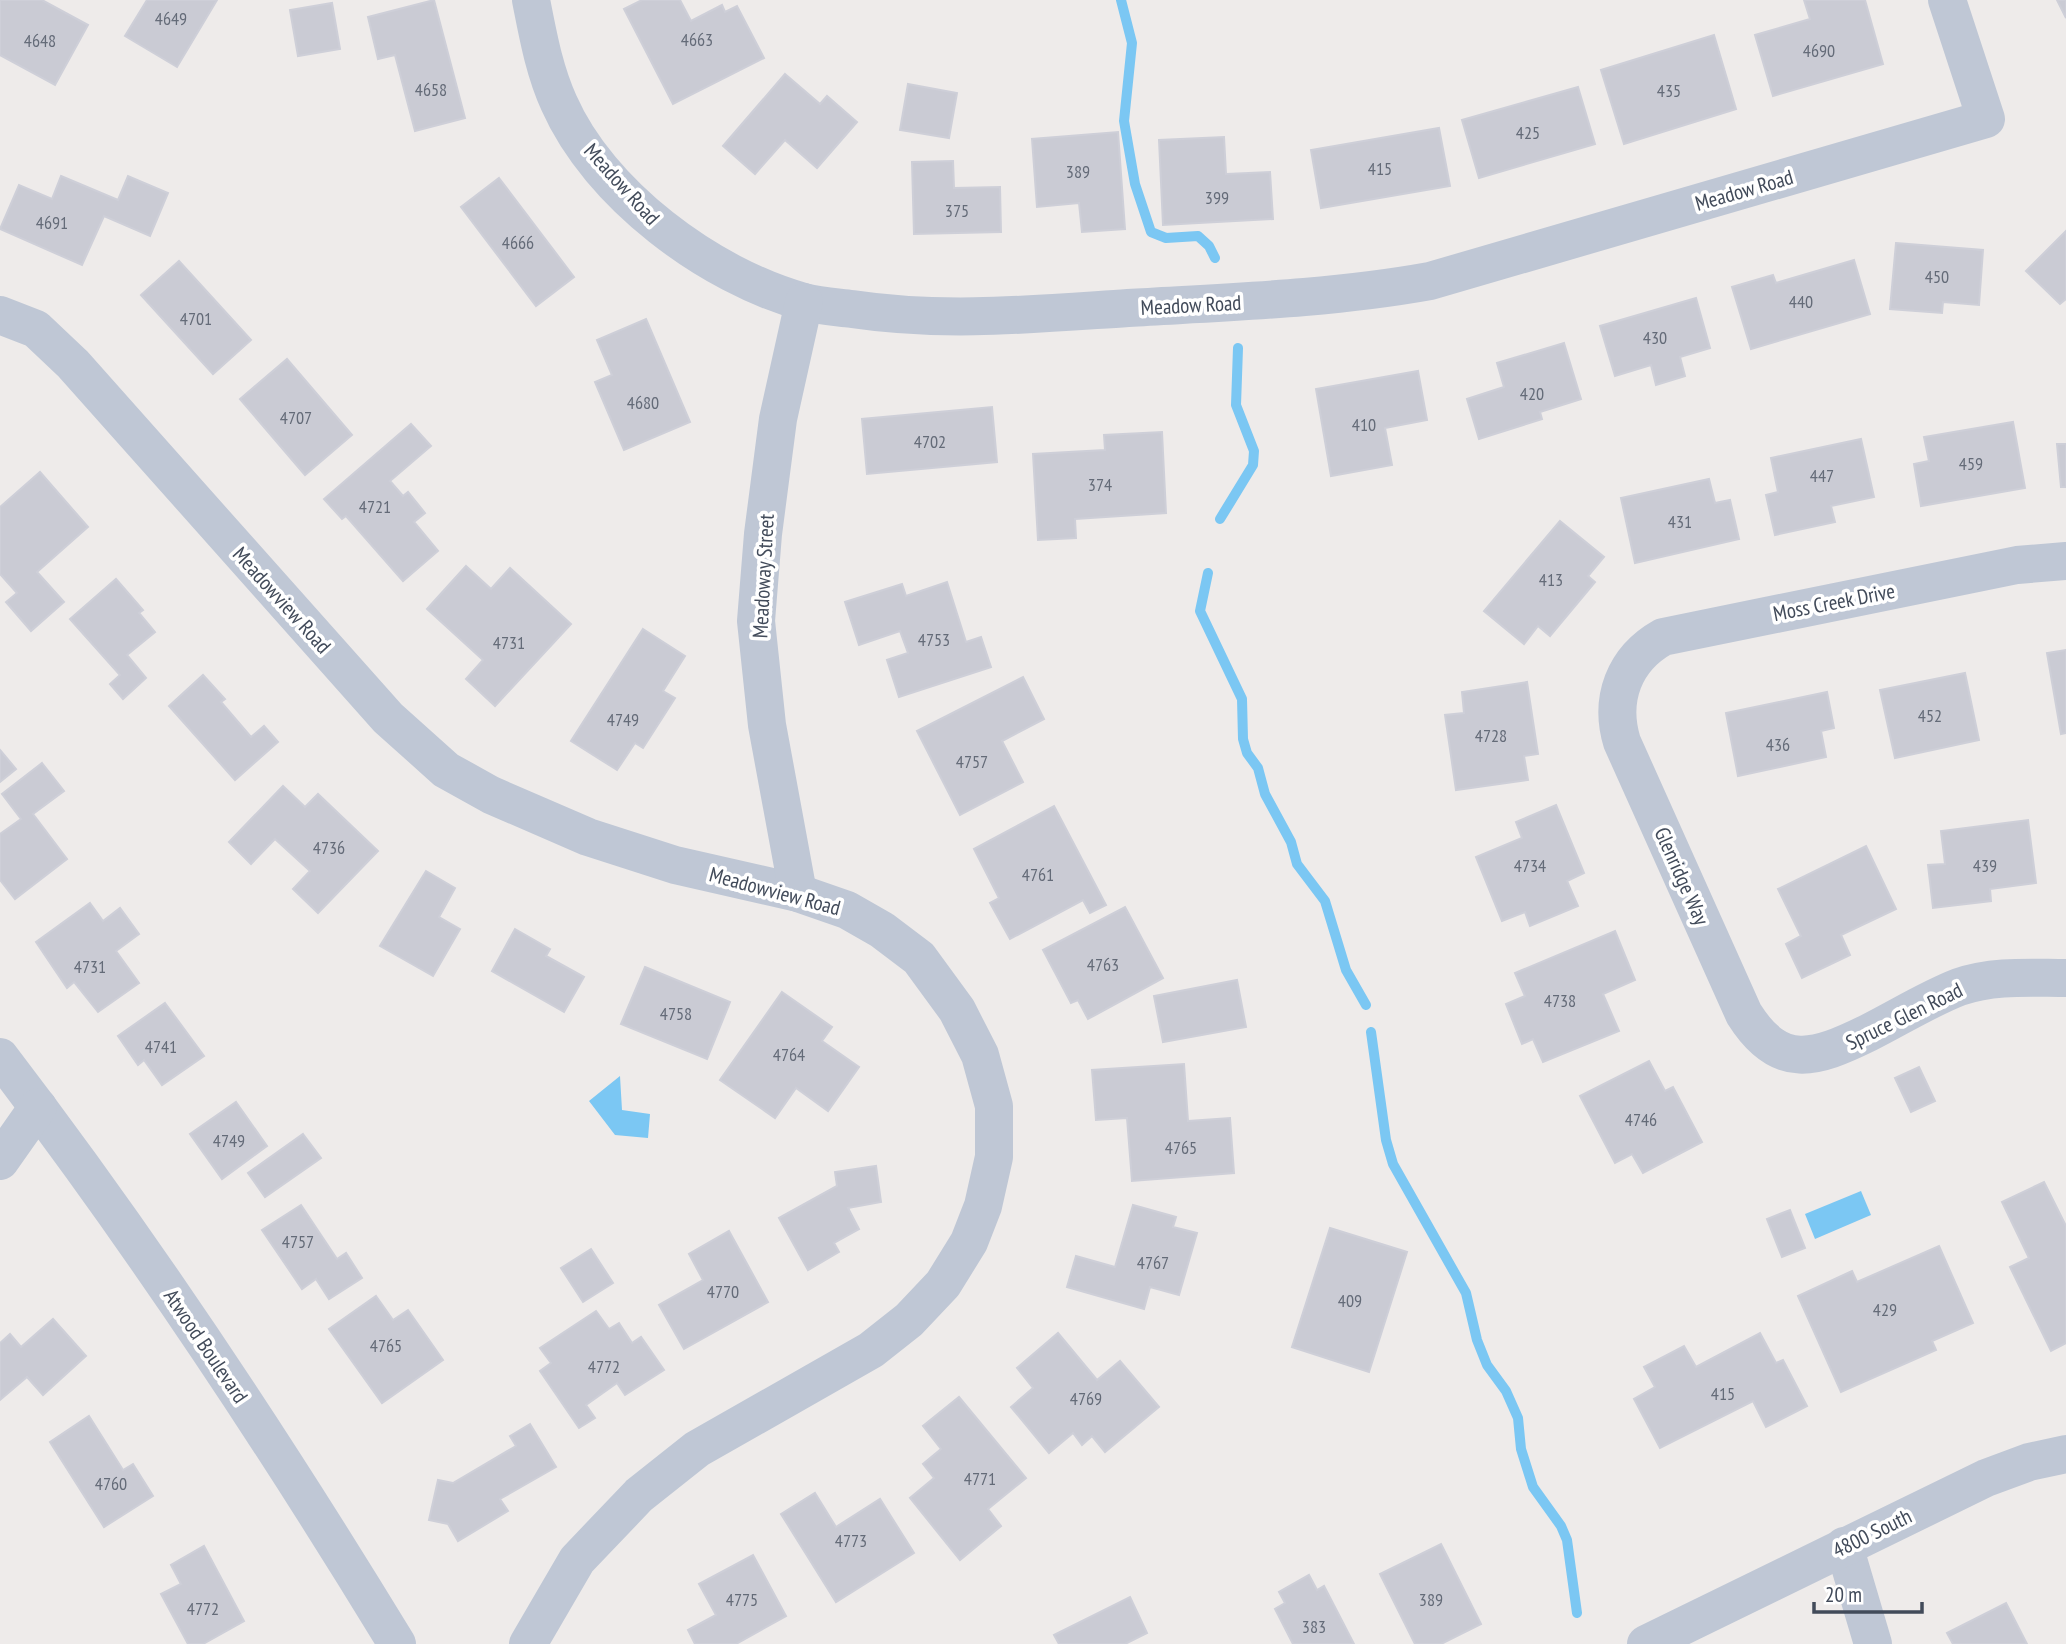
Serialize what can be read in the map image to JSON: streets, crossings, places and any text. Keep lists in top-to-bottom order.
{
  "streets": {
    "street": [
      "Meadow Road",
      "Meadoway Street",
      "Meadowview Road",
      "Moss Creek Drive",
      "Glenridge Way",
      "Spruce Glen Road",
      "Atwood Boulevard",
      "4800 South"
    ]
  },
  "crossings": [
    ["Meadow Road", "Meadoway Street"],
    ["Meadoway Street", "Meadowview Road"],
    ["Moss Creek Drive", "Glenridge Way"],
    ["Glenridge Way", "Spruce Glen Road"]
  ],
  "house_numbers": [
    "4649",
    "4663",
    "4648",
    "4690",
    "4658",
    "435",
    "425",
    "415",
    "389",
    "399",
    "375",
    "4691",
    "4666",
    "450",
    "440",
    "4701",
    "430",
    "420",
    "4680",
    "4707",
    "410",
    "4702",
    "459",
    "447",
    "374",
    "4721",
    "431",
    "413",
    "4753",
    "4731",
    "452",
    "4749",
    "4728",
    "436",
    "4757",
    "4736",
    "4734",
    "439",
    "4761",
    "4763",
    "4731",
    "4738",
    "4758",
    "4741",
    "4764",
    "4746",
    "4749",
    "4765",
    "4757",
    "4767",
    "4770",
    "409",
    "429",
    "4765",
    "4772",
    "415",
    "4769",
    "4771",
    "4760",
    "4773",
    "4775",
    "389",
    "4772",
    "383"
  ],
  "scale_bar": "20 m"
}
